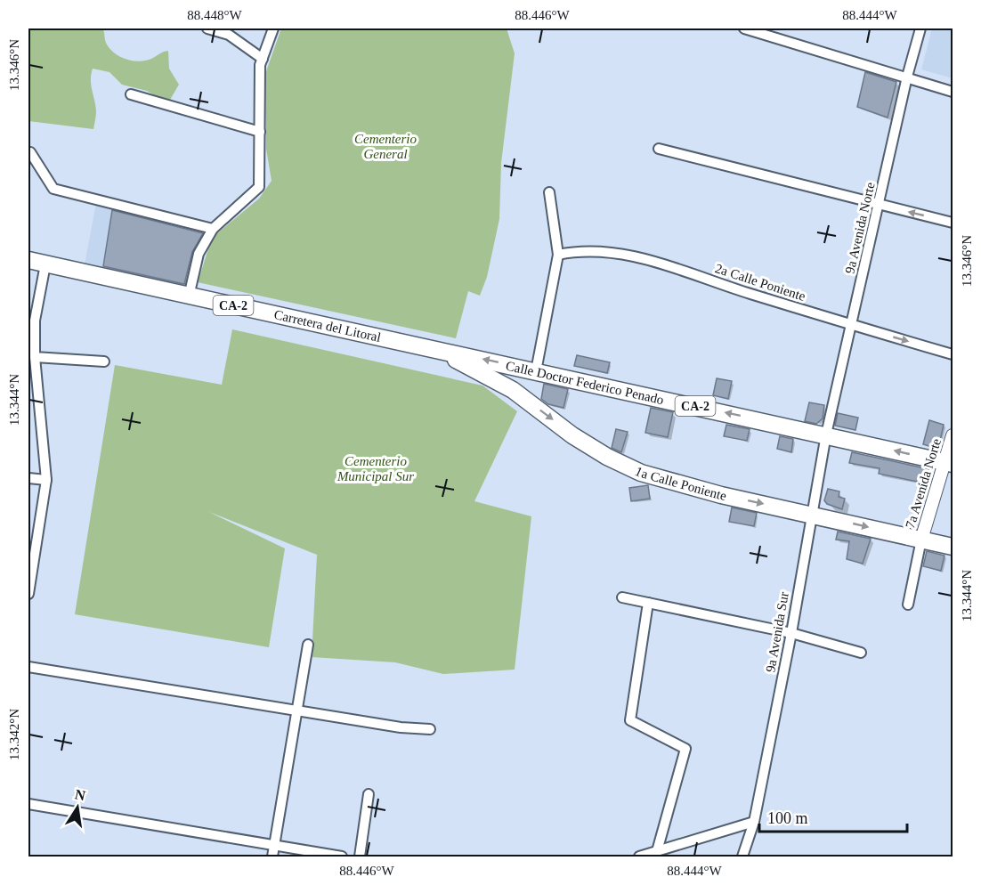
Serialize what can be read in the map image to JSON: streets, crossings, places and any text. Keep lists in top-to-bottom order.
{
  "streets": {
    "main road": [
      "CA-2",
      "Carretera del Litoral",
      "Calle Doctor Federico Penado",
      "1a Calle Poniente"
    ],
    "street": [
      "9a Avenida Norte",
      "2a Calle Poniente",
      "7a Avenida Norte",
      "9a Avenida Sur"
    ]
  },
  "crossings": [
    ["9a Avenida Norte", "2a Calle Poniente"],
    ["9a Avenida Norte", "Calle Doctor Federico Penado"],
    ["9a Avenida Norte", "9a Avenida Sur"],
    ["Carretera del Litoral", "Calle Doctor Federico Penado"],
    ["Carretera del Litoral", "1a Calle Poniente"],
    ["Calle Doctor Federico Penado", "1a Calle Poniente"],
    ["Calle Doctor Federico Penado", "7a Avenida Norte"],
    ["Calle Doctor Federico Penado", "9a Avenida Sur"],
    ["1a Calle Poniente", "7a Avenida Norte"],
    ["1a Calle Poniente", "9a Avenida Sur"]
  ],
  "one_way": ["Calle Doctor Federico Penado", "1a Calle Poniente"],
  "parks": ["Cementerio General", "Cementerio Municipal Sur"],
  "scale_bar": "100 m",
  "north": "top",
  "coordinates": [
    "88.448°W",
    "88.446°W",
    "88.444°W",
    "13.346°N",
    "13.344°N",
    "13.342°N"
  ]
}
